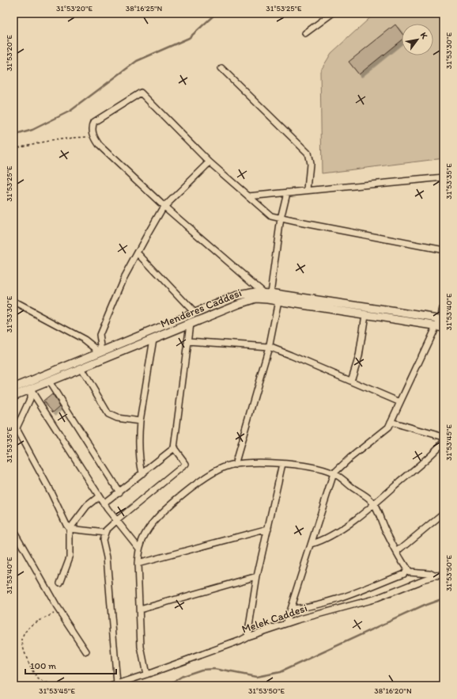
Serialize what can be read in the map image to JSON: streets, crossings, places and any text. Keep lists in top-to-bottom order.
{
  "streets": {
    "main road": ["Menderes Caddesi"],
    "street": ["Melek Caddesi"]
  },
  "scale_bar": "100 m",
  "north": "top right",
  "coordinates": [
    "31°53'20\"E",
    "38°16'25\"N",
    "31°53'25\"E",
    "31°53'30\"E",
    "31°53'35\"E",
    "31°53'40\"E",
    "31°53'45\"E",
    "31°53'50\"E",
    "38°16'20\"N"
  ]
}
